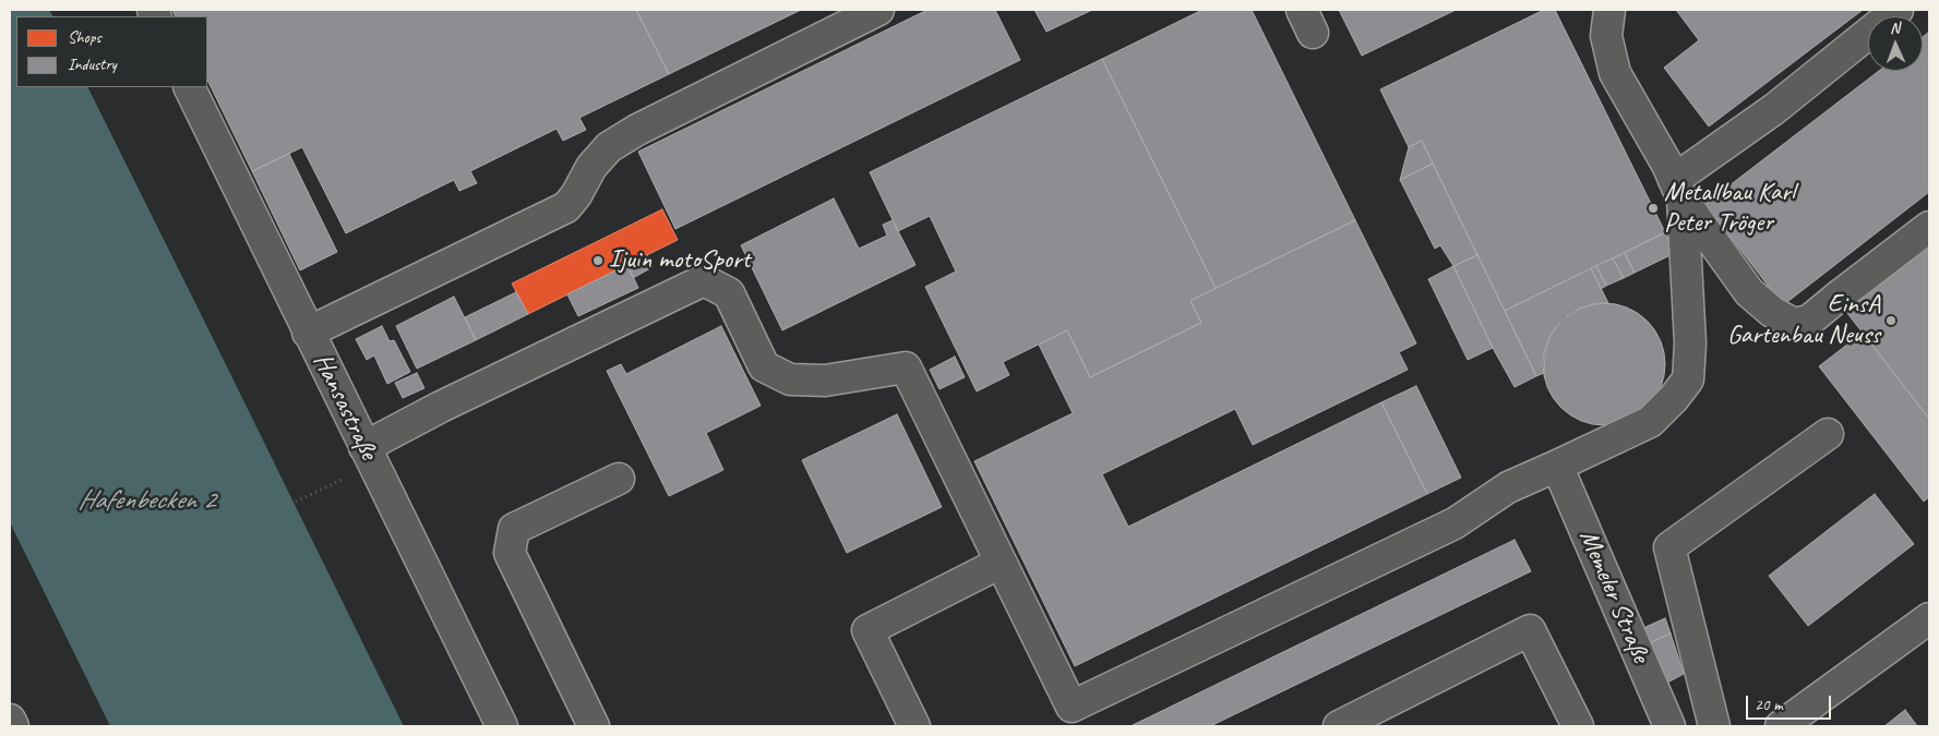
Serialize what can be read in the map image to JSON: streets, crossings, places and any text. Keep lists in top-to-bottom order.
{
  "streets": {
    "street": ["Hansastraße", "Memeler Straße"]
  },
  "water": ["Hafenbecken 2"],
  "places": ["Metallbau Karl Peter Tröger", "Ijuin motoSport", "EinsA Gartenbau Neuss"],
  "legend": ["Shops", "Industry"],
  "scale_bar": "20 m",
  "north": "top"
}
